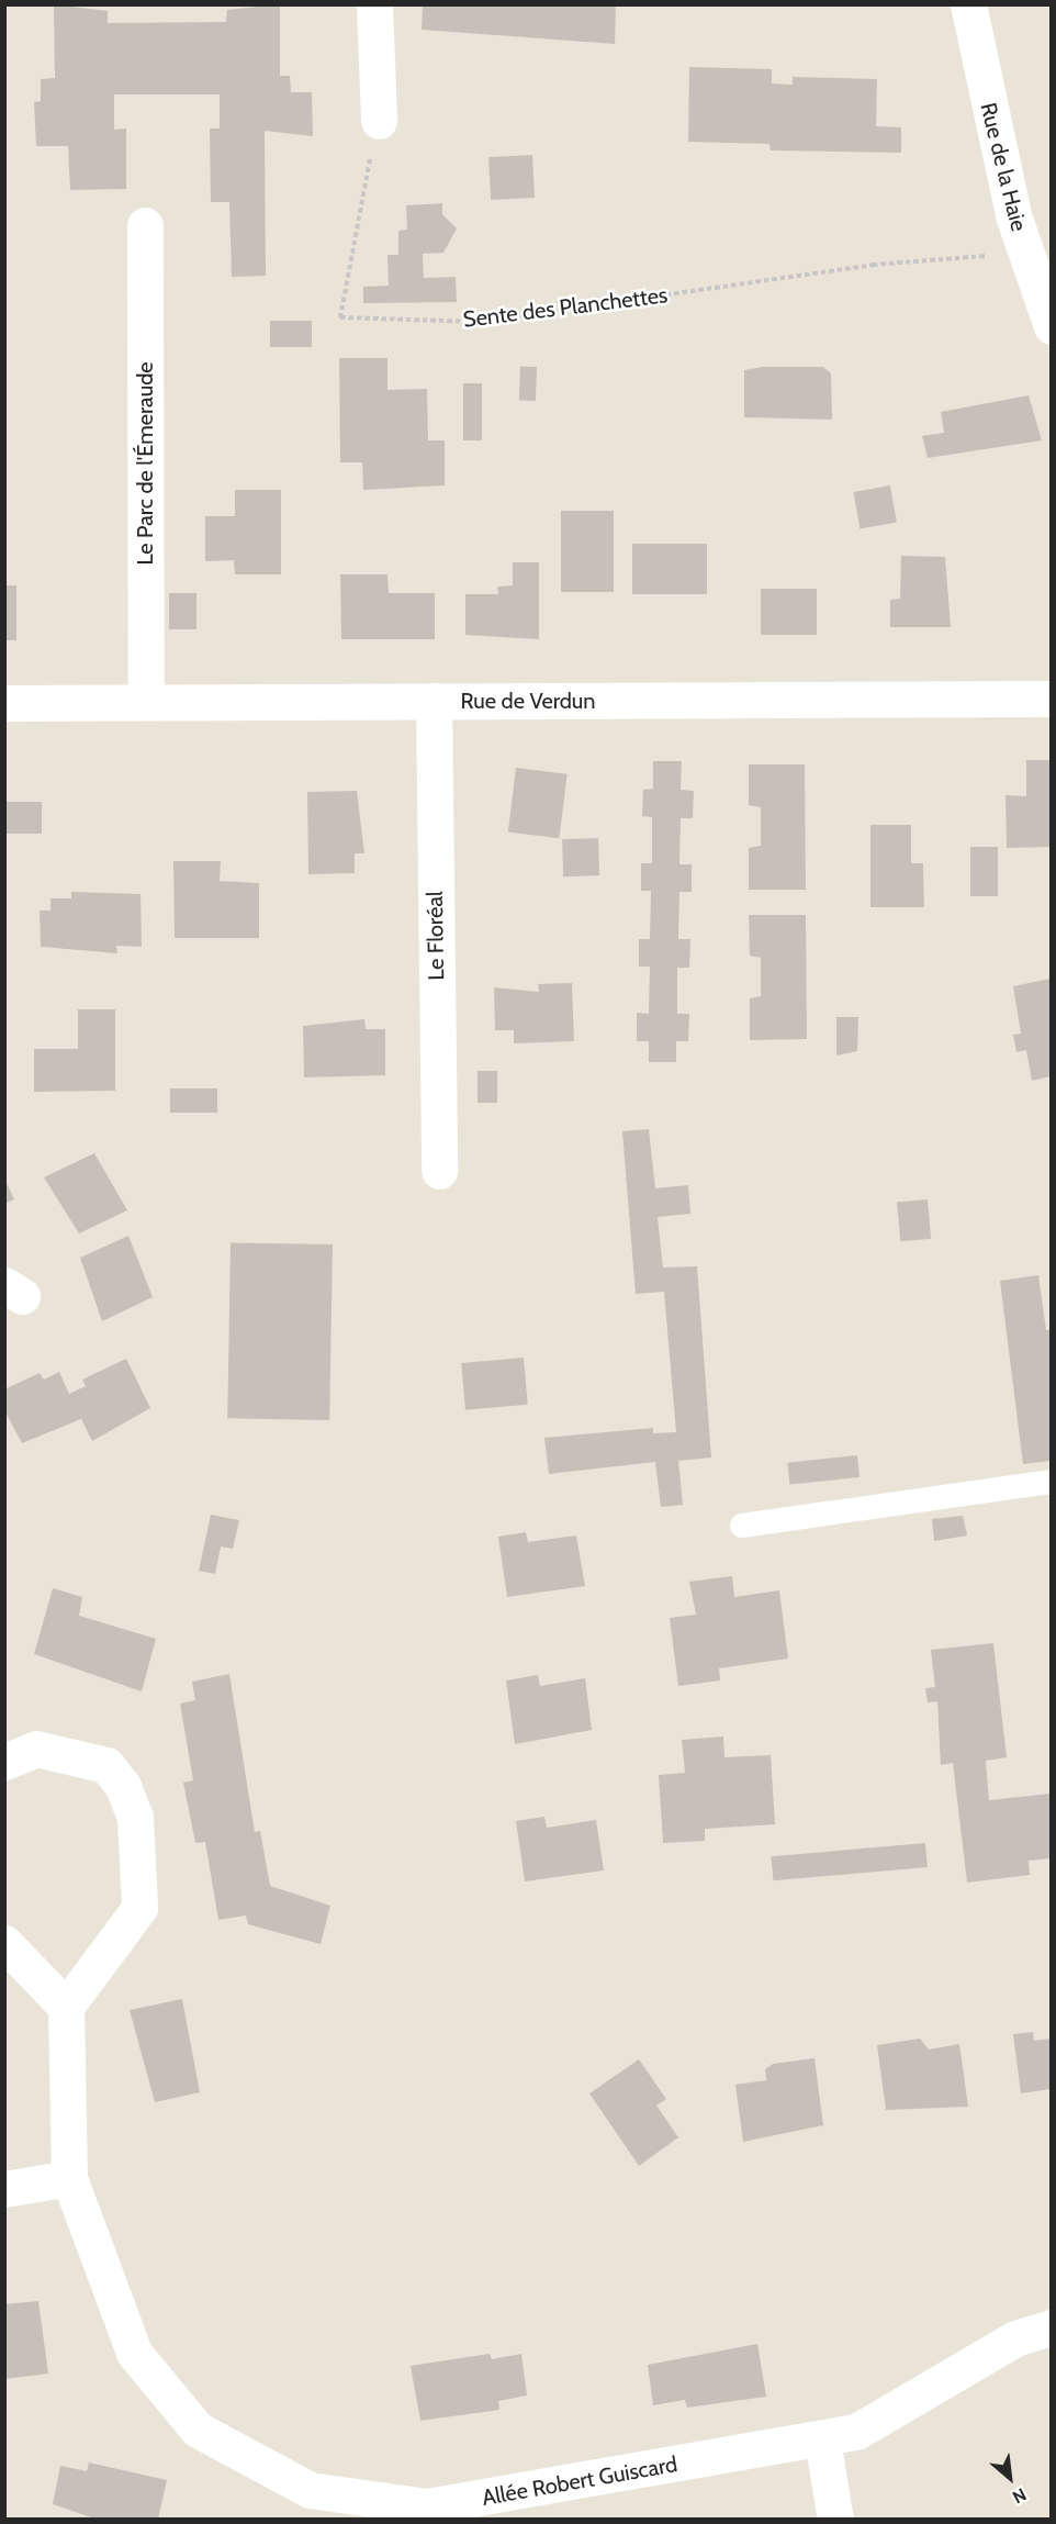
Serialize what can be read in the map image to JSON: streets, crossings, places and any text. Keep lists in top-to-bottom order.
{
  "streets": {
    "street": [
      "Rue de la Haie",
      "Le Parc de l'Émeraude",
      "Rue de Verdun",
      "Le Floréal",
      "Allée Robert Guiscard"
    ],
    "path": ["Sente des Planchettes"]
  },
  "crossings": [
    ["Rue de la Haie", "Sente des Planchettes"],
    ["Le Parc de l'Émeraude", "Rue de Verdun"],
    ["Rue de Verdun", "Le Floréal"]
  ],
  "north": "bottom right"
}
